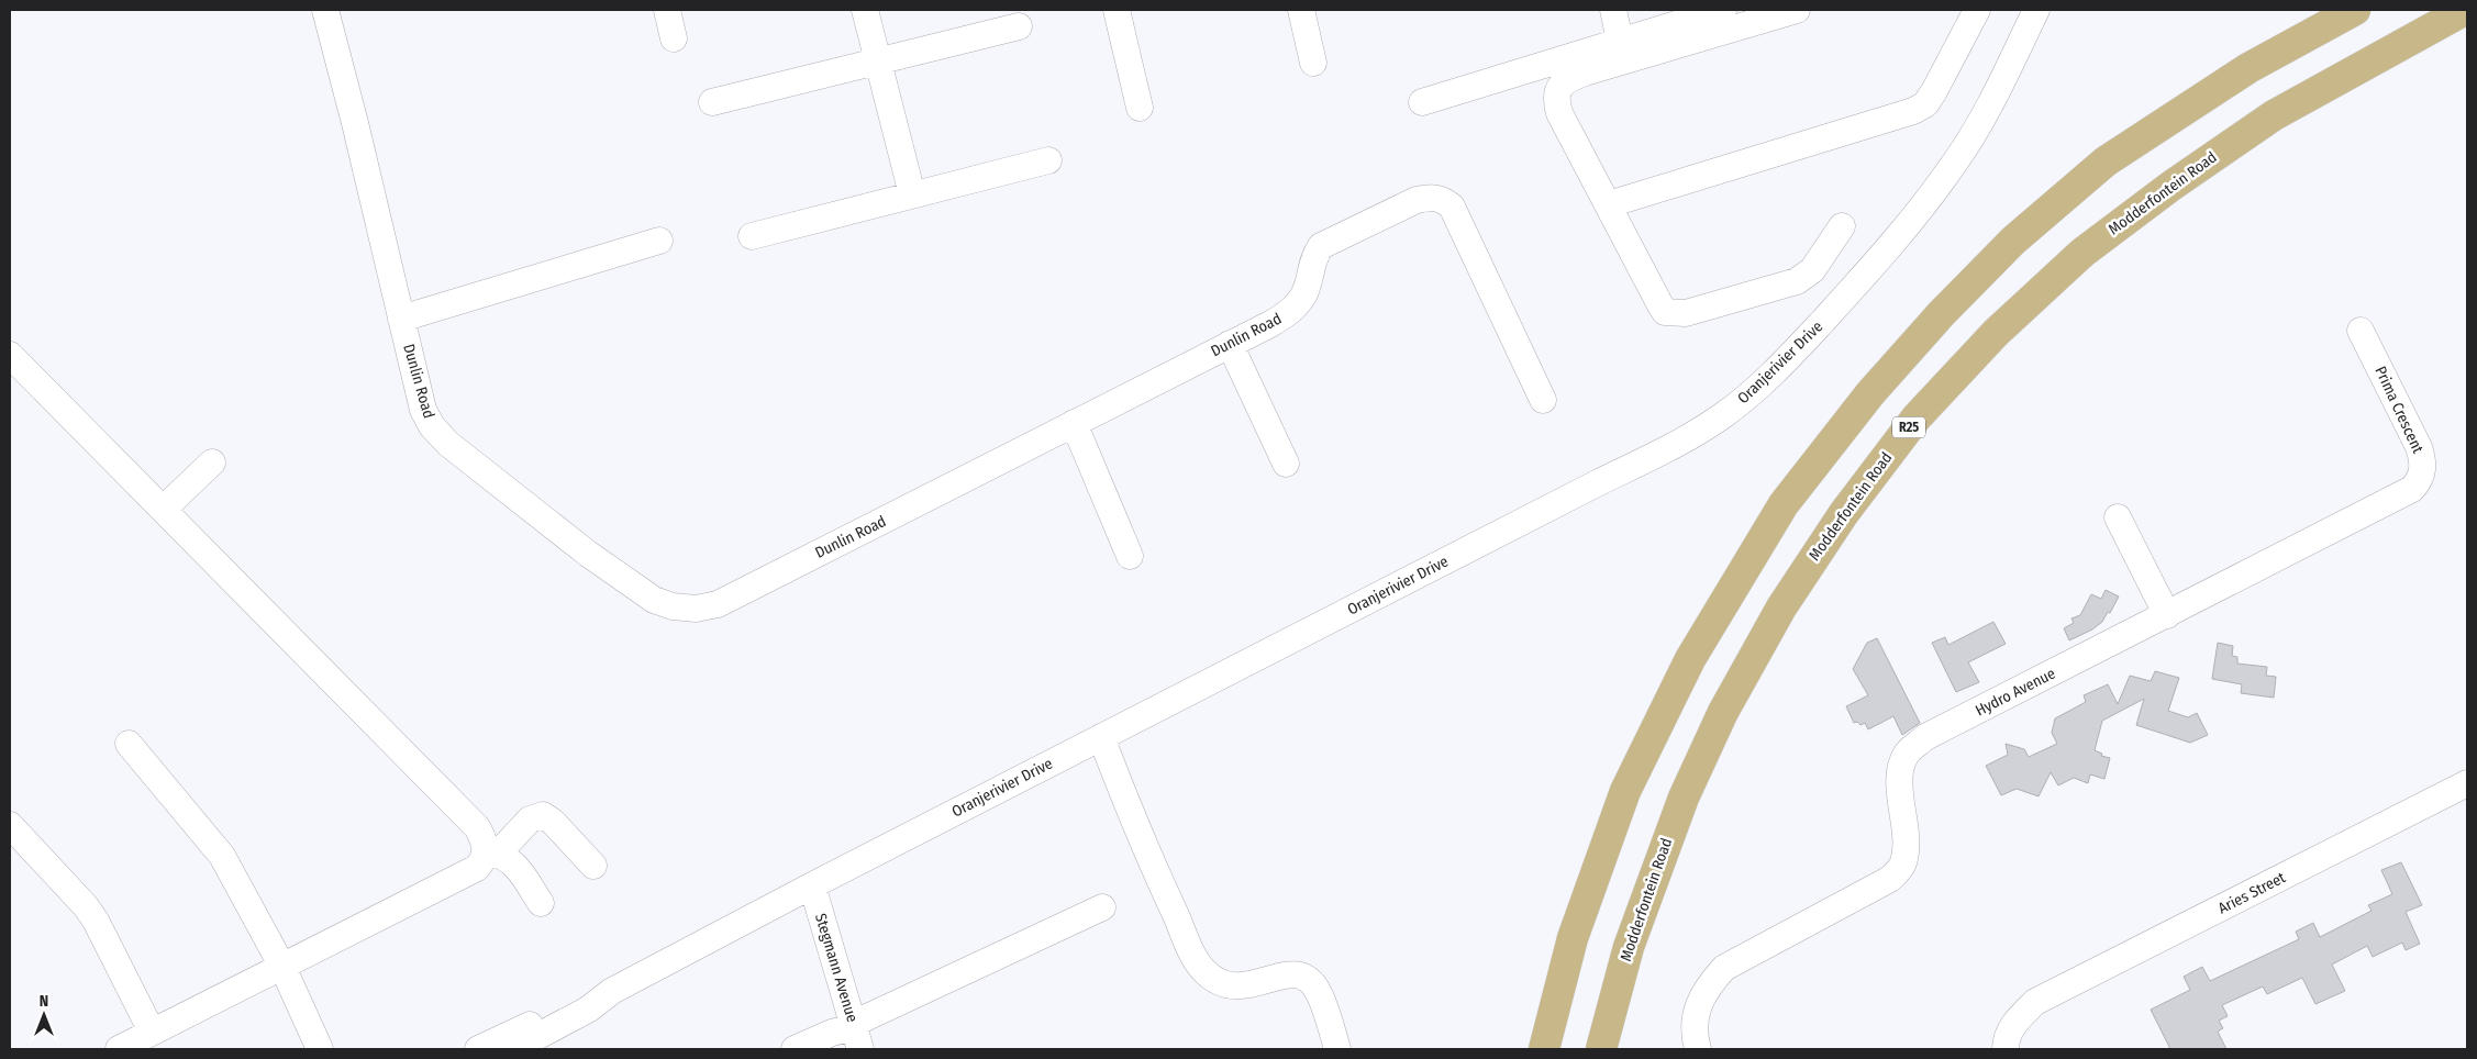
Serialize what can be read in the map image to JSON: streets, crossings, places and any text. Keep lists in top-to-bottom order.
{
  "streets": {
    "main road": ["Modderfontein Road", "R25"],
    "street": [
      "Dunlin Road",
      "Oranjerivier Drive",
      "Prima Crescent",
      "Hydro Avenue",
      "Aries Street",
      "Stegmann Avenue"
    ]
  },
  "crossings": [
    ["Oranjerivier Drive", "Stegmann Avenue"],
    ["Prima Crescent", "Hydro Avenue"]
  ],
  "north": "top"
}
